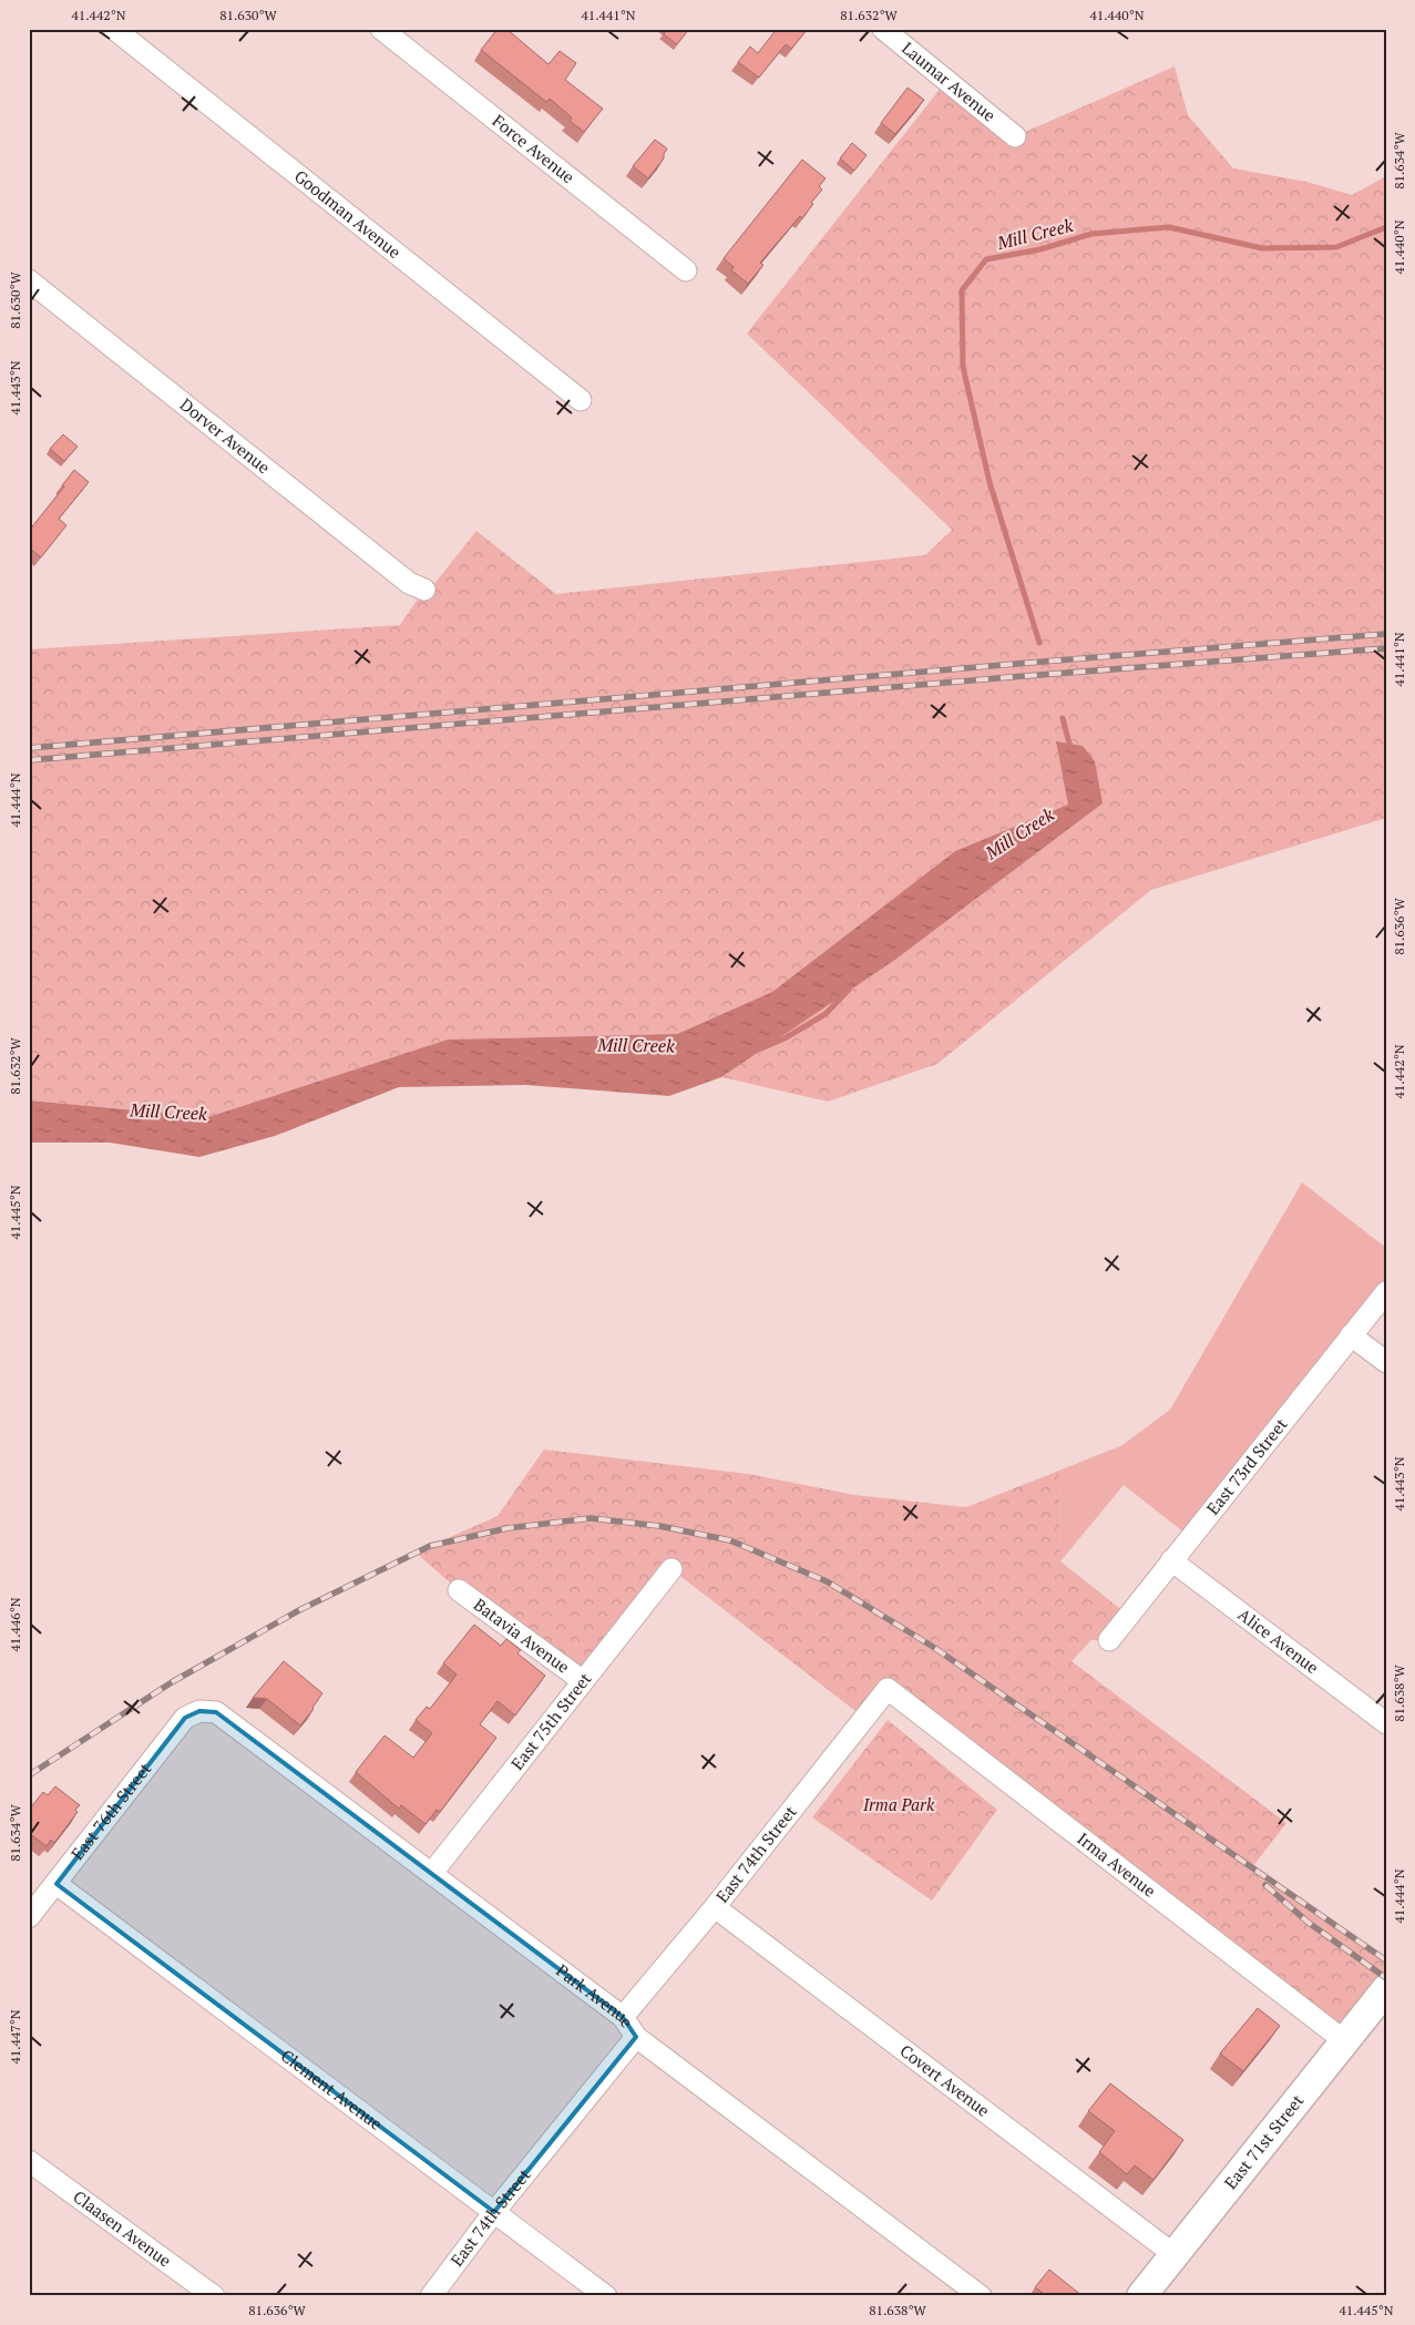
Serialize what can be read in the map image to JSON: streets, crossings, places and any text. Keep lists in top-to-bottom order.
{
  "streets": {
    "main road": ["East 71st Street"],
    "street": [
      "Laumar Avenue",
      "Force Avenue",
      "Goodman Avenue",
      "Dorver Avenue",
      "East 73rd Street",
      "Batavia Avenue",
      "Alice Avenue",
      "East 75th Street",
      "East 76th Street",
      "East 74th Street",
      "Irma Avenue",
      "Park Avenue",
      "Covert Avenue",
      "Clement Avenue",
      "Claasen Avenue"
    ]
  },
  "crossings": [
    ["East 73rd Street", "Alice Avenue"],
    ["Batavia Avenue", "East 75th Street"],
    ["East 75th Street", "Park Avenue"],
    ["East 76th Street", "Park Avenue"],
    ["East 76th Street", "Clement Avenue"],
    ["East 74th Street", "Irma Avenue"],
    ["East 74th Street", "Park Avenue"],
    ["East 74th Street", "Covert Avenue"],
    ["East 74th Street", "Clement Avenue"],
    ["Irma Avenue", "East 71st Street"],
    ["Covert Avenue", "East 71st Street"]
  ],
  "water": ["Mill Creek"],
  "parks": ["Irma Park"],
  "coordinates": [
    "41.442°N",
    "81.630°W",
    "41.441°N",
    "81.632°W",
    "41.440°N",
    "81.634°W",
    "41.443°N",
    "41.444°N",
    "81.636°W",
    "41.445°N",
    "41.446°N",
    "81.638°W",
    "41.447°N"
  ]
}
